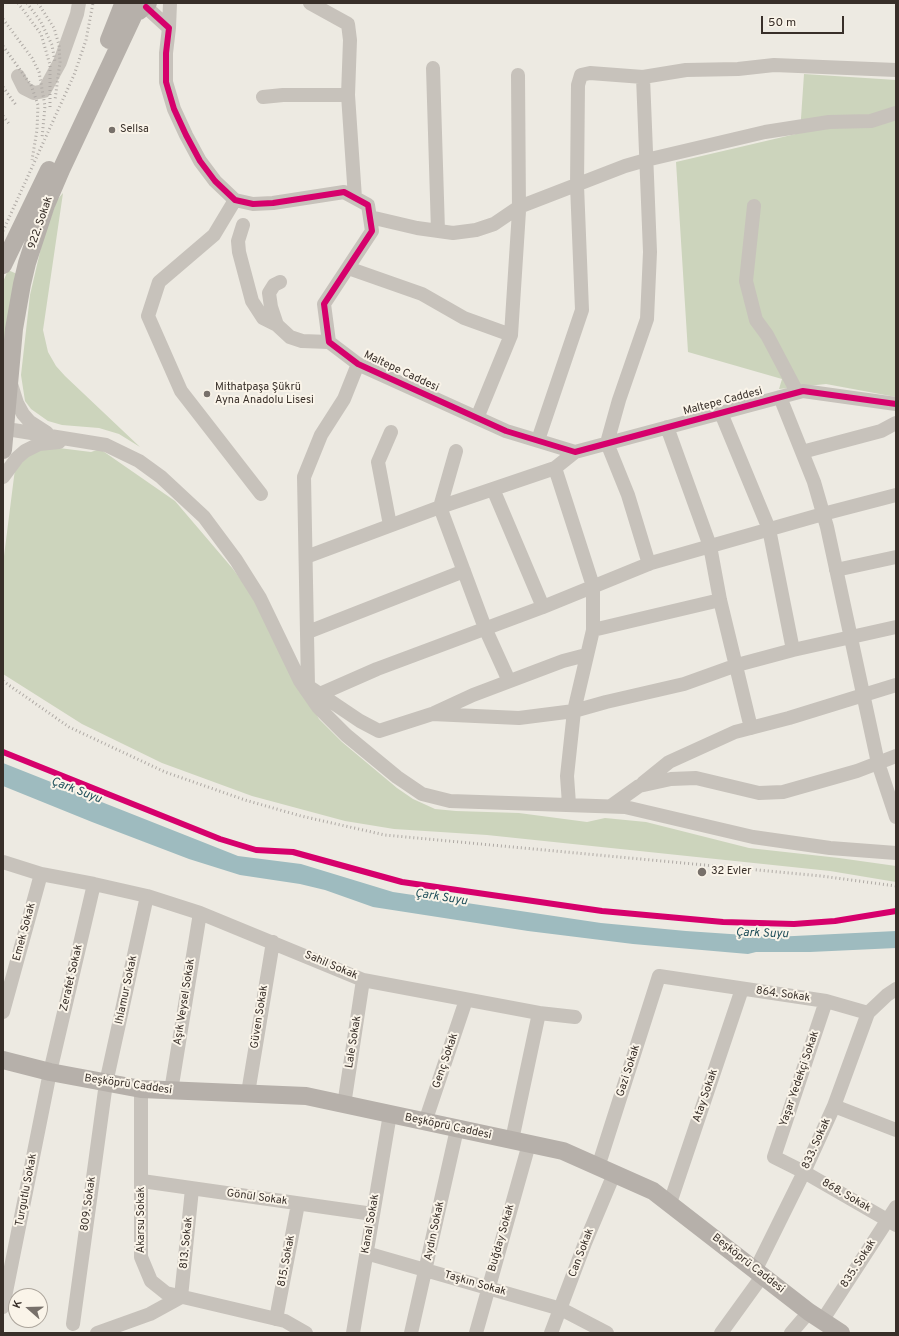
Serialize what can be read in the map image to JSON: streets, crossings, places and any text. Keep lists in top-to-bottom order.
{
  "streets": {
    "main road": ["922. Sokak", "Beşköprü Caddesi"],
    "street": [
      "Maltepe Caddesi",
      "Emek Sokak",
      "Sahil Sokak",
      "Zerafet Sokak",
      "Ihlamur Sokak",
      "864. Sokak",
      "Aşık Veysel Sokak",
      "Güven Sokak",
      "Lale Sokak",
      "Genç Sokak",
      "Gazi Sokak",
      "Yaşar Yedekçi Sokak",
      "Atay Sokak",
      "833. Sokak",
      "Turgutlu Sokak",
      "868. Sokak",
      "Gönül Sokak",
      "809. Sokak",
      "Akarsu Sokak",
      "Kanal Sokak",
      "Aydın Sokak",
      "Buğday Sokak",
      "813. Sokak",
      "Can Sokak",
      "815. Sokak",
      "835. Sokak",
      "Taşkın Sokak"
    ]
  },
  "crossings": [
    ["Emek Sokak", "Sahil Sokak"],
    ["Sahil Sokak", "Zerafet Sokak"],
    ["Sahil Sokak", "Ihlamur Sokak"],
    ["Sahil Sokak", "Aşık Veysel Sokak"],
    ["Sahil Sokak", "Güven Sokak"],
    ["Sahil Sokak", "Lale Sokak"],
    ["Sahil Sokak", "Genç Sokak"],
    ["Zerafet Sokak", "Beşköprü Caddesi"],
    ["Zerafet Sokak", "Turgutlu Sokak"],
    ["Ihlamur Sokak", "Beşköprü Caddesi"],
    ["Ihlamur Sokak", "809. Sokak"],
    ["864. Sokak", "Gazi Sokak"],
    ["864. Sokak", "Yaşar Yedekçi Sokak"],
    ["864. Sokak", "Atay Sokak"],
    ["864. Sokak", "833. Sokak"],
    ["Aşık Veysel Sokak", "Beşköprü Caddesi"],
    ["Güven Sokak", "Beşköprü Caddesi"],
    ["Lale Sokak", "Beşköprü Caddesi"],
    ["Genç Sokak", "Beşköprü Caddesi"],
    ["Gazi Sokak", "Beşköprü Caddesi"],
    ["Yaşar Yedekçi Sokak", "868. Sokak"],
    ["Beşköprü Caddesi", "Atay Sokak"],
    ["Beşköprü Caddesi", "833. Sokak"],
    ["Beşköprü Caddesi", "Turgutlu Sokak"],
    ["Beşköprü Caddesi", "809. Sokak"],
    ["Beşköprü Caddesi", "Akarsu Sokak"],
    ["Beşköprü Caddesi", "Kanal Sokak"],
    ["Beşköprü Caddesi", "Aydın Sokak"],
    ["Beşköprü Caddesi", "Buğday Sokak"],
    ["Beşköprü Caddesi", "Can Sokak"],
    ["Beşköprü Caddesi", "835. Sokak"],
    ["833. Sokak", "868. Sokak"],
    ["868. Sokak", "835. Sokak"],
    ["Gönül Sokak", "Akarsu Sokak"],
    ["Gönül Sokak", "Kanal Sokak"],
    ["Gönül Sokak", "813. Sokak"],
    ["Gönül Sokak", "815. Sokak"],
    ["Akarsu Sokak", "813. Sokak"],
    ["Akarsu Sokak", "815. Sokak"],
    ["Kanal Sokak", "Taşkın Sokak"],
    ["Aydın Sokak", "Taşkın Sokak"],
    ["Buğday Sokak", "Taşkın Sokak"],
    ["Can Sokak", "Taşkın Sokak"]
  ],
  "water": ["Çark Suyu"],
  "places": ["Sellsa", "Mithatpaşa Şükrü Ayna Anadolu Lisesi", "32 Evler"],
  "scale_bar": "50 m",
  "north": "left"
}
